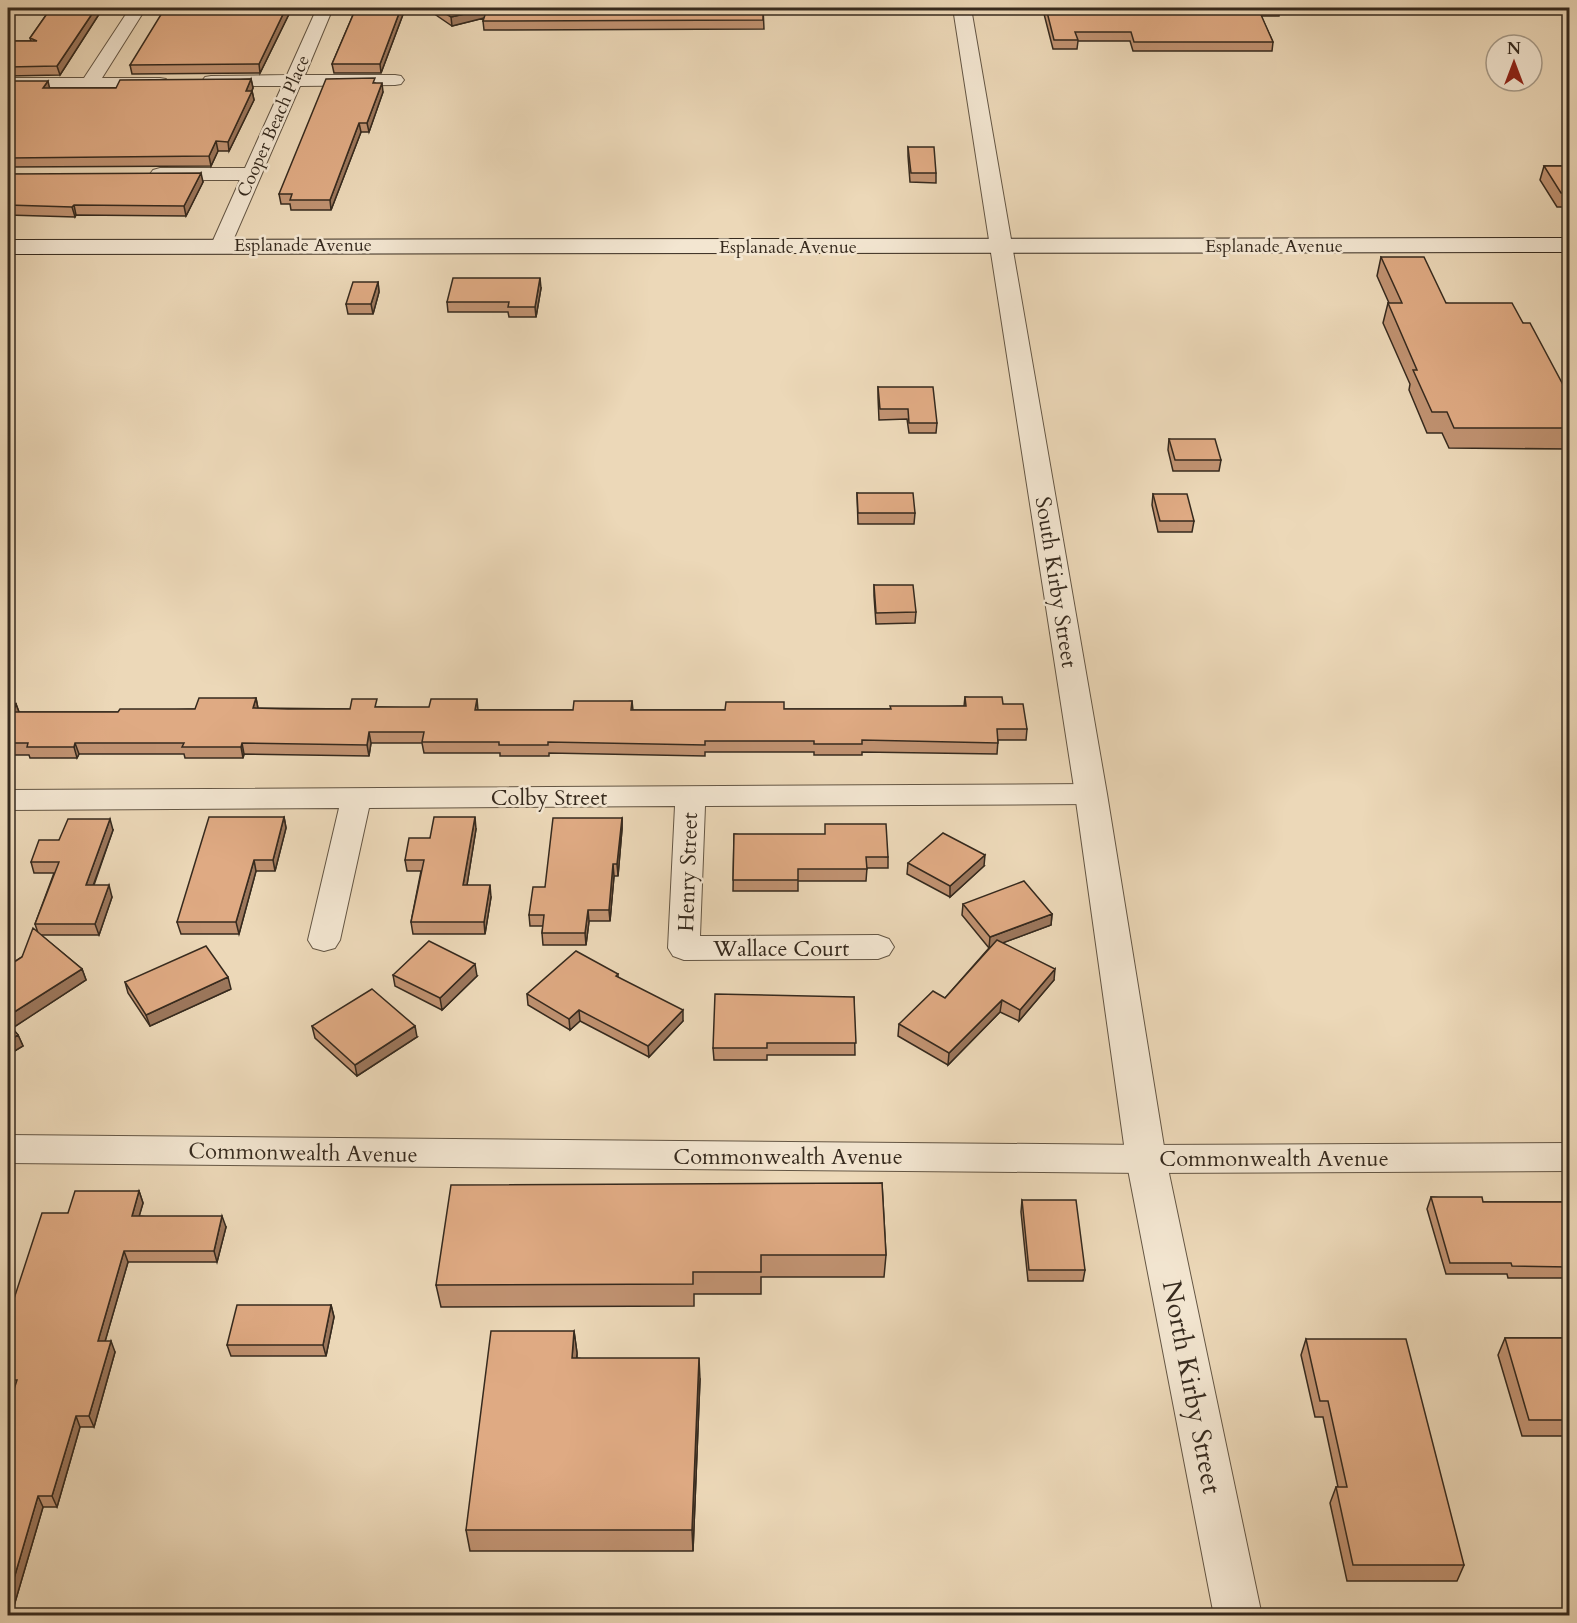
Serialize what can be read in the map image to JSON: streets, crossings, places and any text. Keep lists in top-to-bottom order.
{
  "streets": {
    "street": [
      "Cooper Beach Place",
      "Esplanade Avenue",
      "South Kirby Street",
      "Colby Street",
      "Henry Street",
      "Wallace Court",
      "Commonwealth Avenue",
      "North Kirby Street"
    ]
  },
  "crossings": [
    ["Cooper Beach Place", "Esplanade Avenue"],
    ["Esplanade Avenue", "South Kirby Street"],
    ["South Kirby Street", "Colby Street"],
    ["South Kirby Street", "Commonwealth Avenue"],
    ["South Kirby Street", "North Kirby Street"],
    ["Colby Street", "Henry Street"],
    ["Henry Street", "Wallace Court"],
    ["Commonwealth Avenue", "North Kirby Street"]
  ],
  "north": "top"
}
